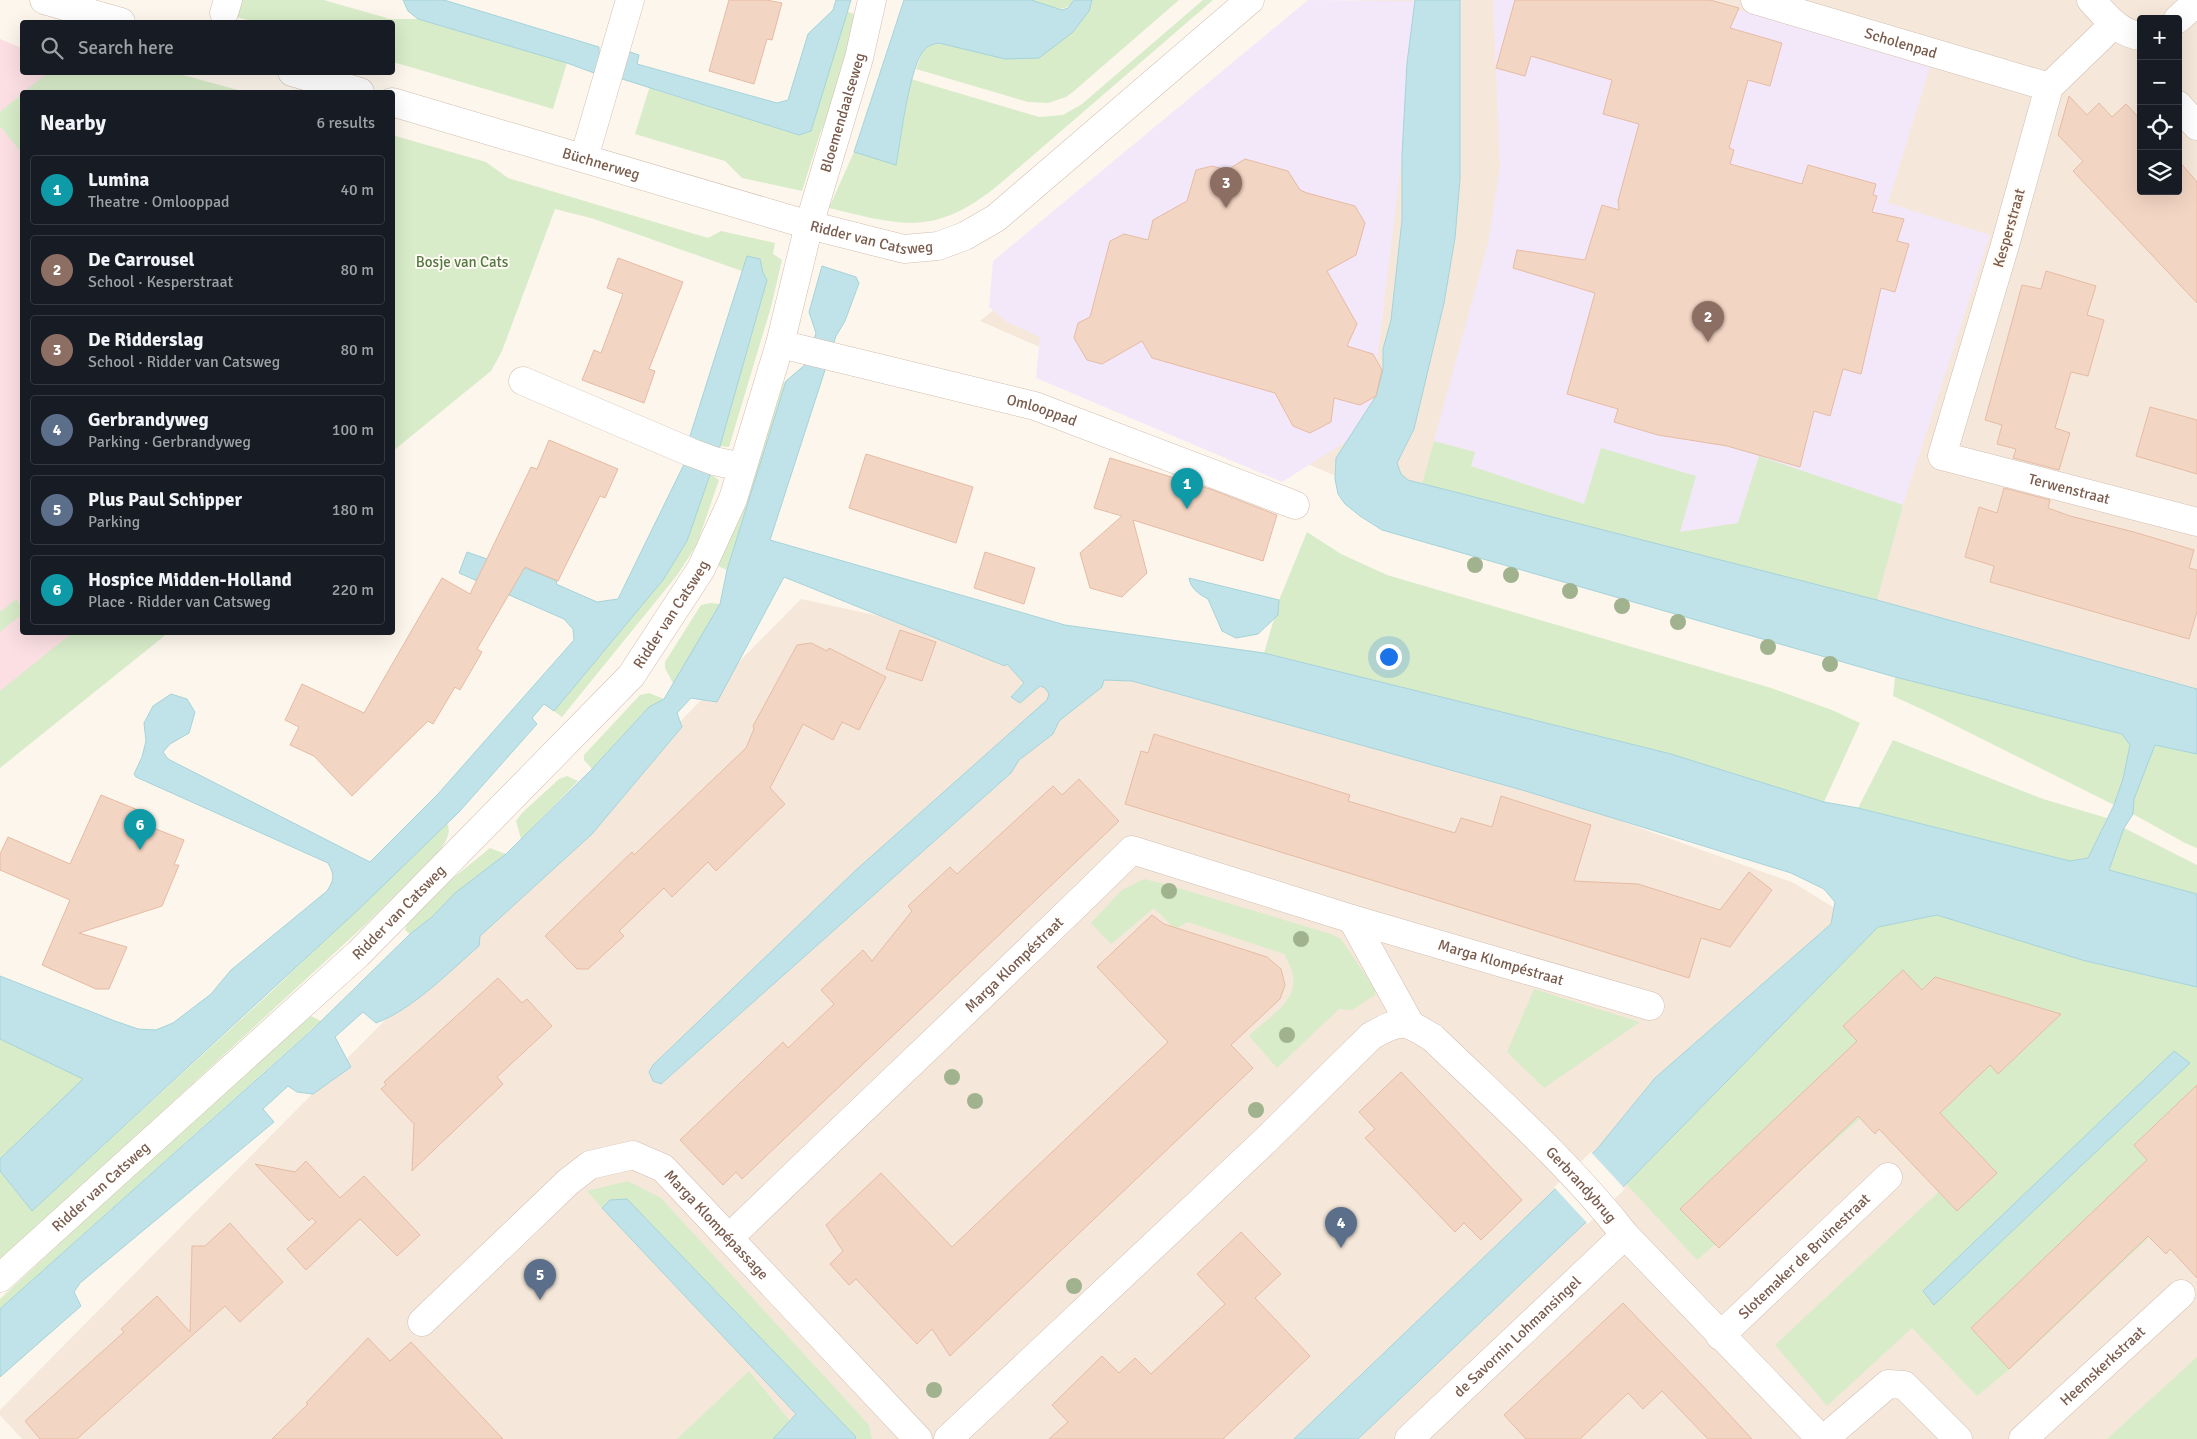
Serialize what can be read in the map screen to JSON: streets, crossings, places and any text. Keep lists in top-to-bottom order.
{
  "streets": {
    "street": [
      "Scholenpad",
      "Bloemendaalseweg",
      "Büchnerweg",
      "Kesperstraat",
      "Ridder van Catsweg",
      "Omlooppad",
      "Terwenstraat",
      "Marga Klompéstraat",
      "Gerbrandybrug",
      "Marga Klompépassage",
      "Slotemaker de Bruïnestraat",
      "de Savornin Lohmansingel",
      "Heemskerkstraat"
    ]
  },
  "crossings": [
    ["Scholenpad", "Kesperstraat"],
    ["Bloemendaalseweg", "Büchnerweg"],
    ["Bloemendaalseweg", "Ridder van Catsweg"],
    ["Büchnerweg", "Ridder van Catsweg"],
    ["Kesperstraat", "Terwenstraat"],
    ["Ridder van Catsweg", "Omlooppad"],
    ["Marga Klompéstraat", "Marga Klompépassage"],
    ["Gerbrandybrug", "de Savornin Lohmansingel"]
  ],
  "parks": ["Bosje van Cats"],
  "page": {
    "map_buttons": ["+", "−"],
    "search": "Search here",
    "heading": ["Nearby", "6 results"],
    "list": [
      {
        "mark": "1",
        "name": "Lumina",
        "note": "Theatre · Omlooppad",
        "value": "40 m"
      },
      {
        "mark": "2",
        "name": "De Carrousel",
        "note": "School · Kesperstraat",
        "value": "80 m"
      },
      {
        "mark": "3",
        "name": "De Ridderslag",
        "note": "School · Ridder van Catsweg",
        "value": "80 m"
      },
      {
        "mark": "4",
        "name": "Gerbrandyweg",
        "note": "Parking · Gerbrandyweg",
        "value": "100 m"
      },
      {
        "mark": "5",
        "name": "Plus Paul Schipper",
        "note": "Parking",
        "value": "180 m"
      },
      {
        "mark": "6",
        "name": "Hospice Midden-Holland",
        "note": "Place · Ridder van Catsweg",
        "value": "220 m"
      }
    ],
    "pins": [
      "3",
      "2",
      "1",
      "6",
      "4",
      "5"
    ]
  }
}
